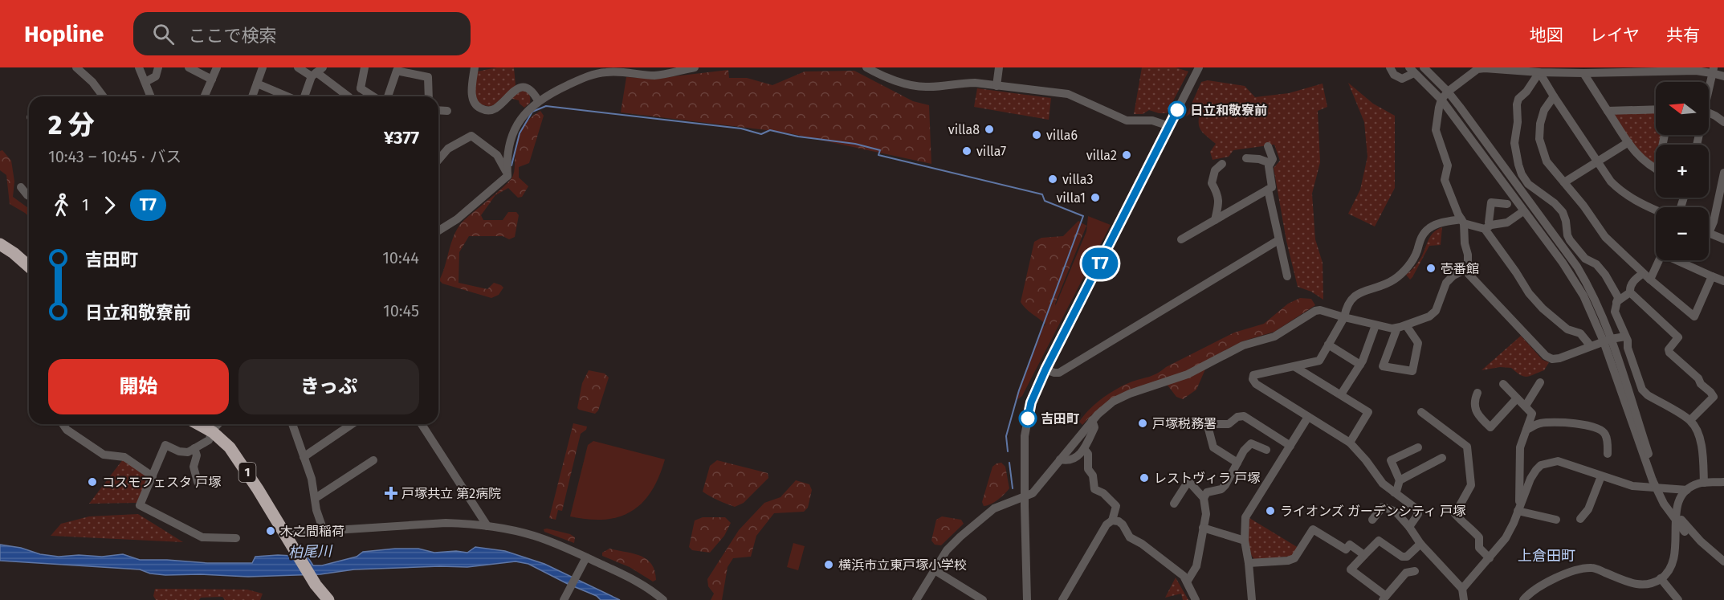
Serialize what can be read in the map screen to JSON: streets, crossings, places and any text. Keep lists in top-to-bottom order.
{
  "streets": {
    "highway": ["1"]
  },
  "districts": ["上倉田町"],
  "water": ["柏尾川"],
  "places": {
    "other": [
      "日立和敬寮前",
      "villa8",
      "villa6",
      "villa7",
      "villa2",
      "villa3",
      "villa1",
      "壱番館",
      "吉田町",
      "戸塚税務署",
      "レストヴィラ 戸塚",
      "コスモフェスタ 戸塚",
      "ライオンズ ガーデンシティ 戸塚",
      "木之間稲荷",
      "横浜市立東戸塚小学校"
    ],
    "health": ["戸塚共立 第2病院"]
  },
  "lines": ["bus line T7"],
  "north": "left",
  "page": {
    "header": "Hopline",
    "search": "ここで検索",
    "nav": ["地図", "レイヤ", "共有"],
    "on_map": "T7",
    "map_buttons": ["+", "−"],
    "heading": ["2 分", "10:43 – 10:45 · バス", "¥377"],
    "legs": ["1", "T7"],
    "list": [
      {
        "name": "吉田町",
        "value": "10:44"
      },
      {
        "name": "日立和敬寮前",
        "value": "10:45"
      }
    ],
    "buttons": ["開始", "きっぷ"]
  }
}
